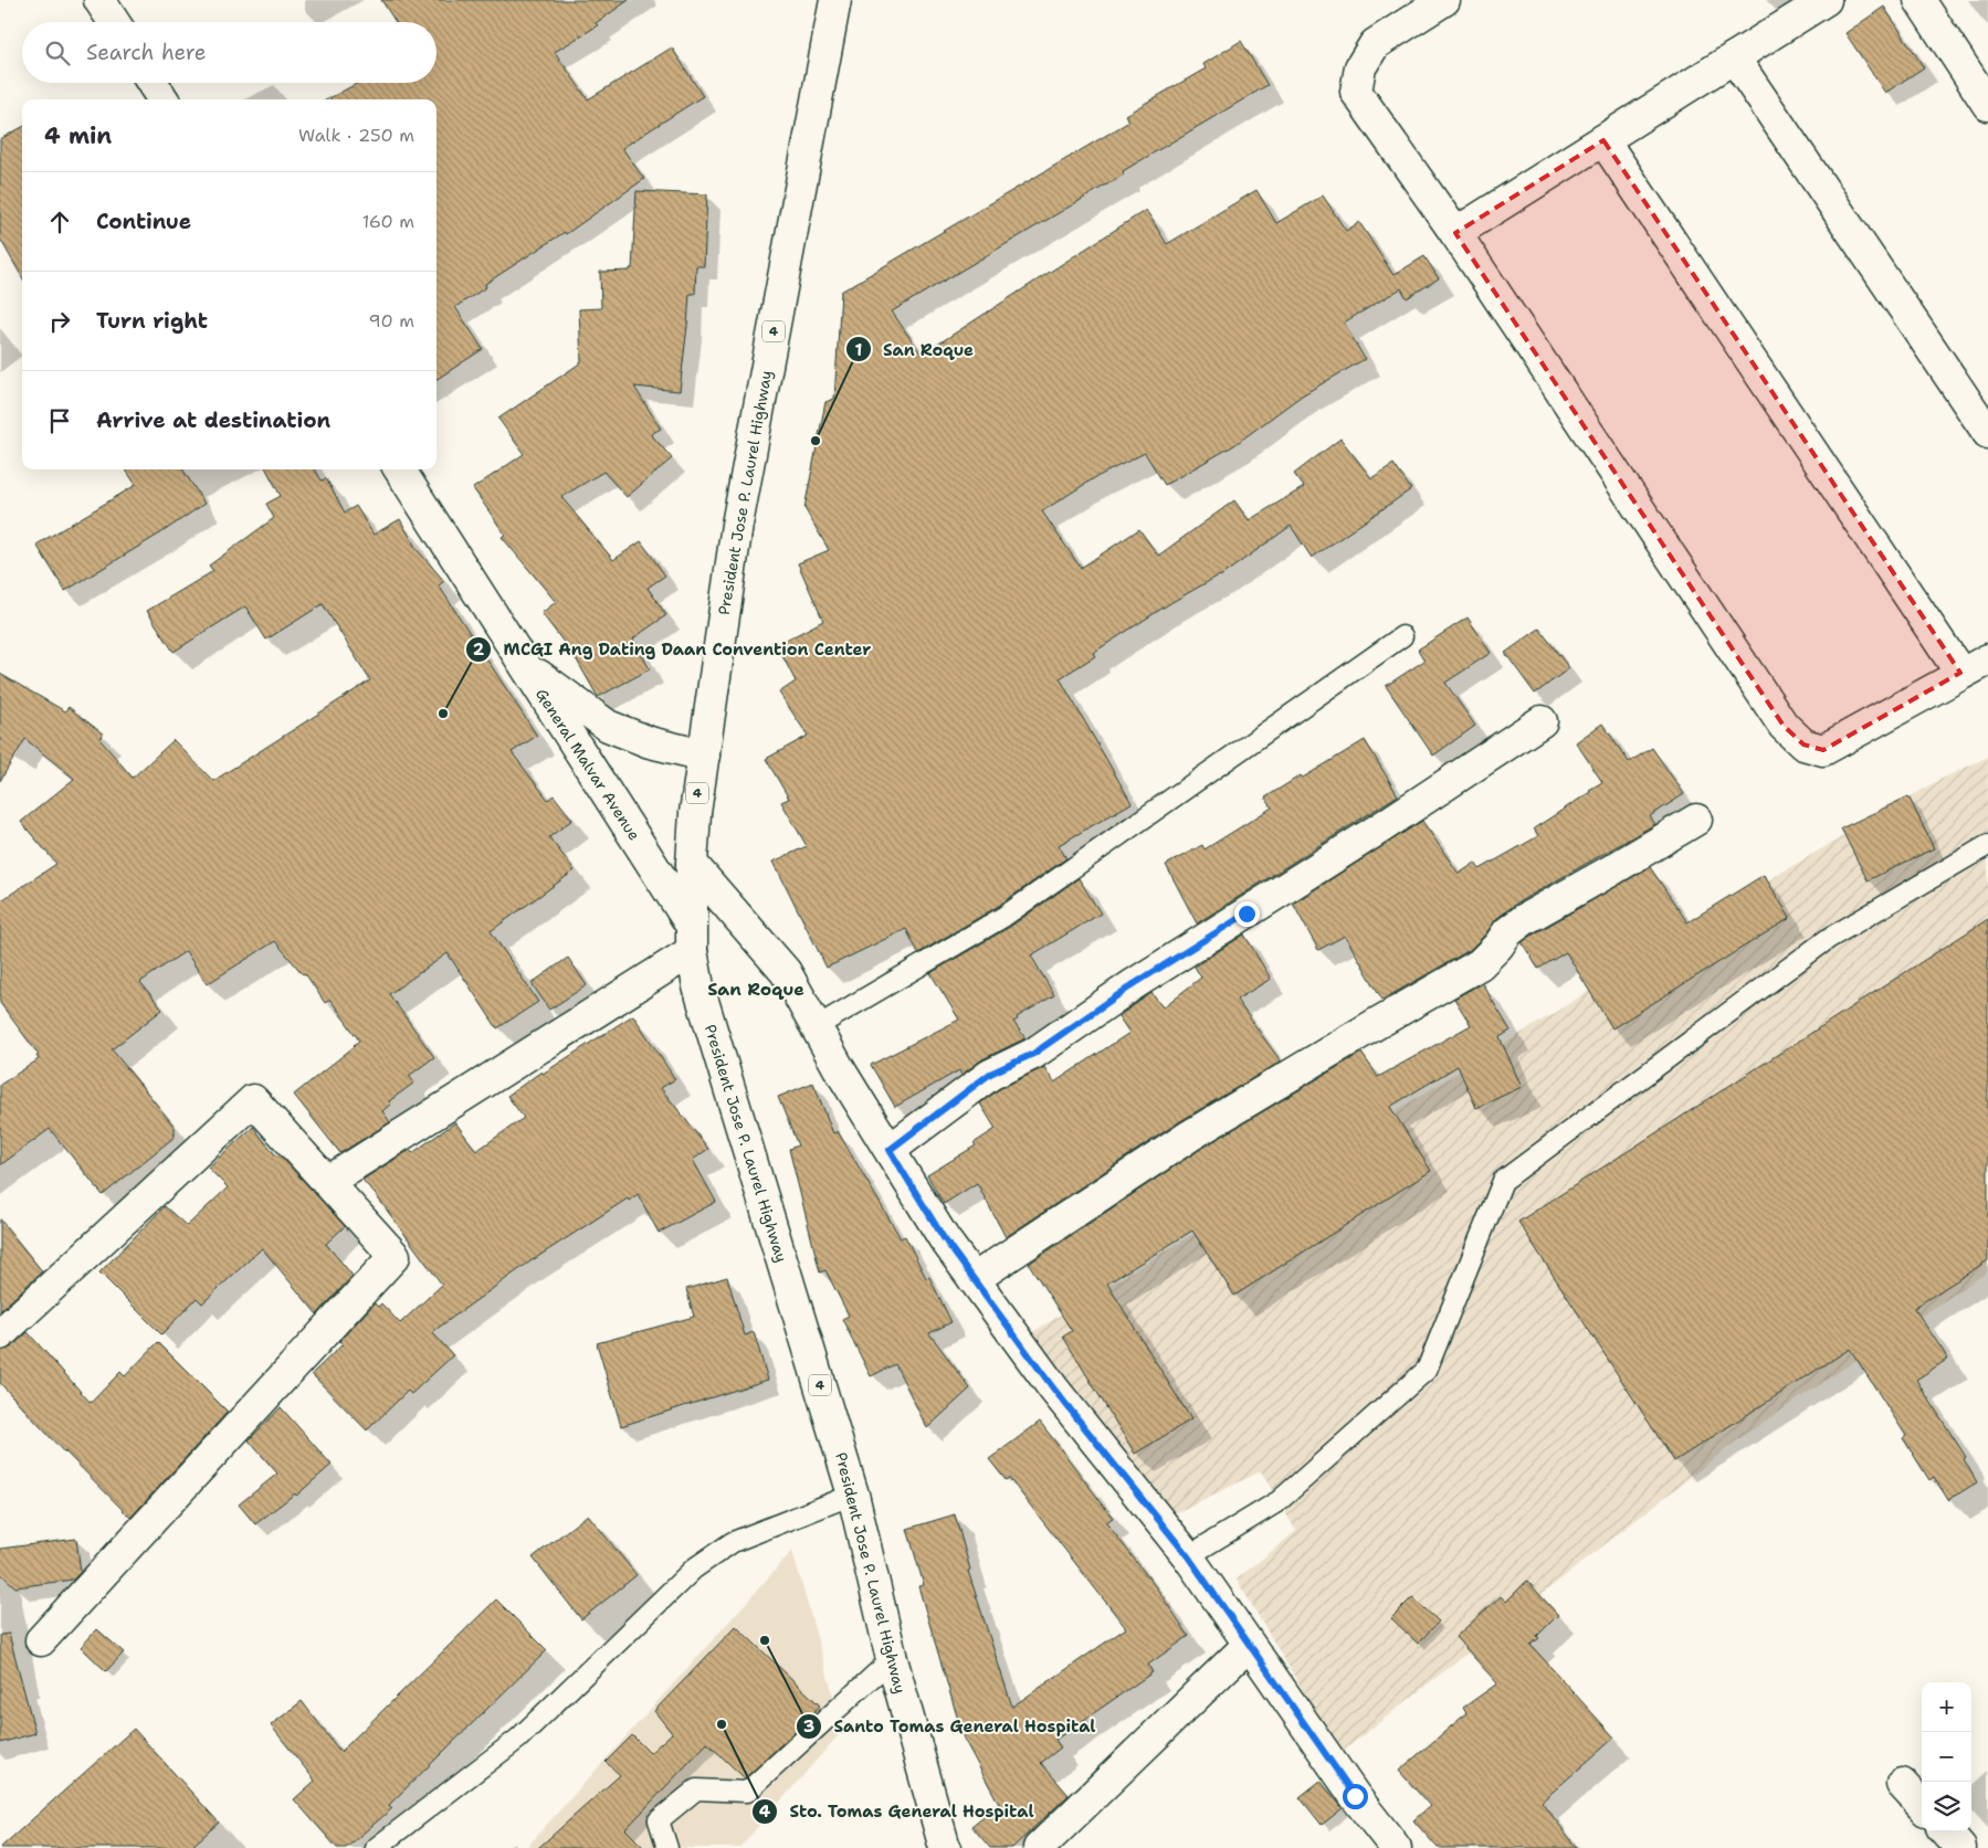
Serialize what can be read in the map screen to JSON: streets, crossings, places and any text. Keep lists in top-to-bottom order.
{
  "streets": {
    "main road": ["4", "President Jose P. Laurel Highway", "General Malvar Avenue"]
  },
  "crossings": [
    ["President Jose P. Laurel Highway", "General Malvar Avenue"]
  ],
  "districts": ["San Roque"],
  "places": [
    "San Roque",
    "MCGI Ang Dating Daan Convention Center",
    "Santo Tomas General Hospital",
    "Sto. Tomas General Hospital"
  ],
  "page": {
    "search": "Search here",
    "heading": ["4 min", "Walk · 250 m"],
    "list": [
      ["Continue", "160 m"],
      ["Turn right", "90 m"],
      "Arrive at destination"
    ],
    "map_buttons": ["+", "−"]
  }
}
